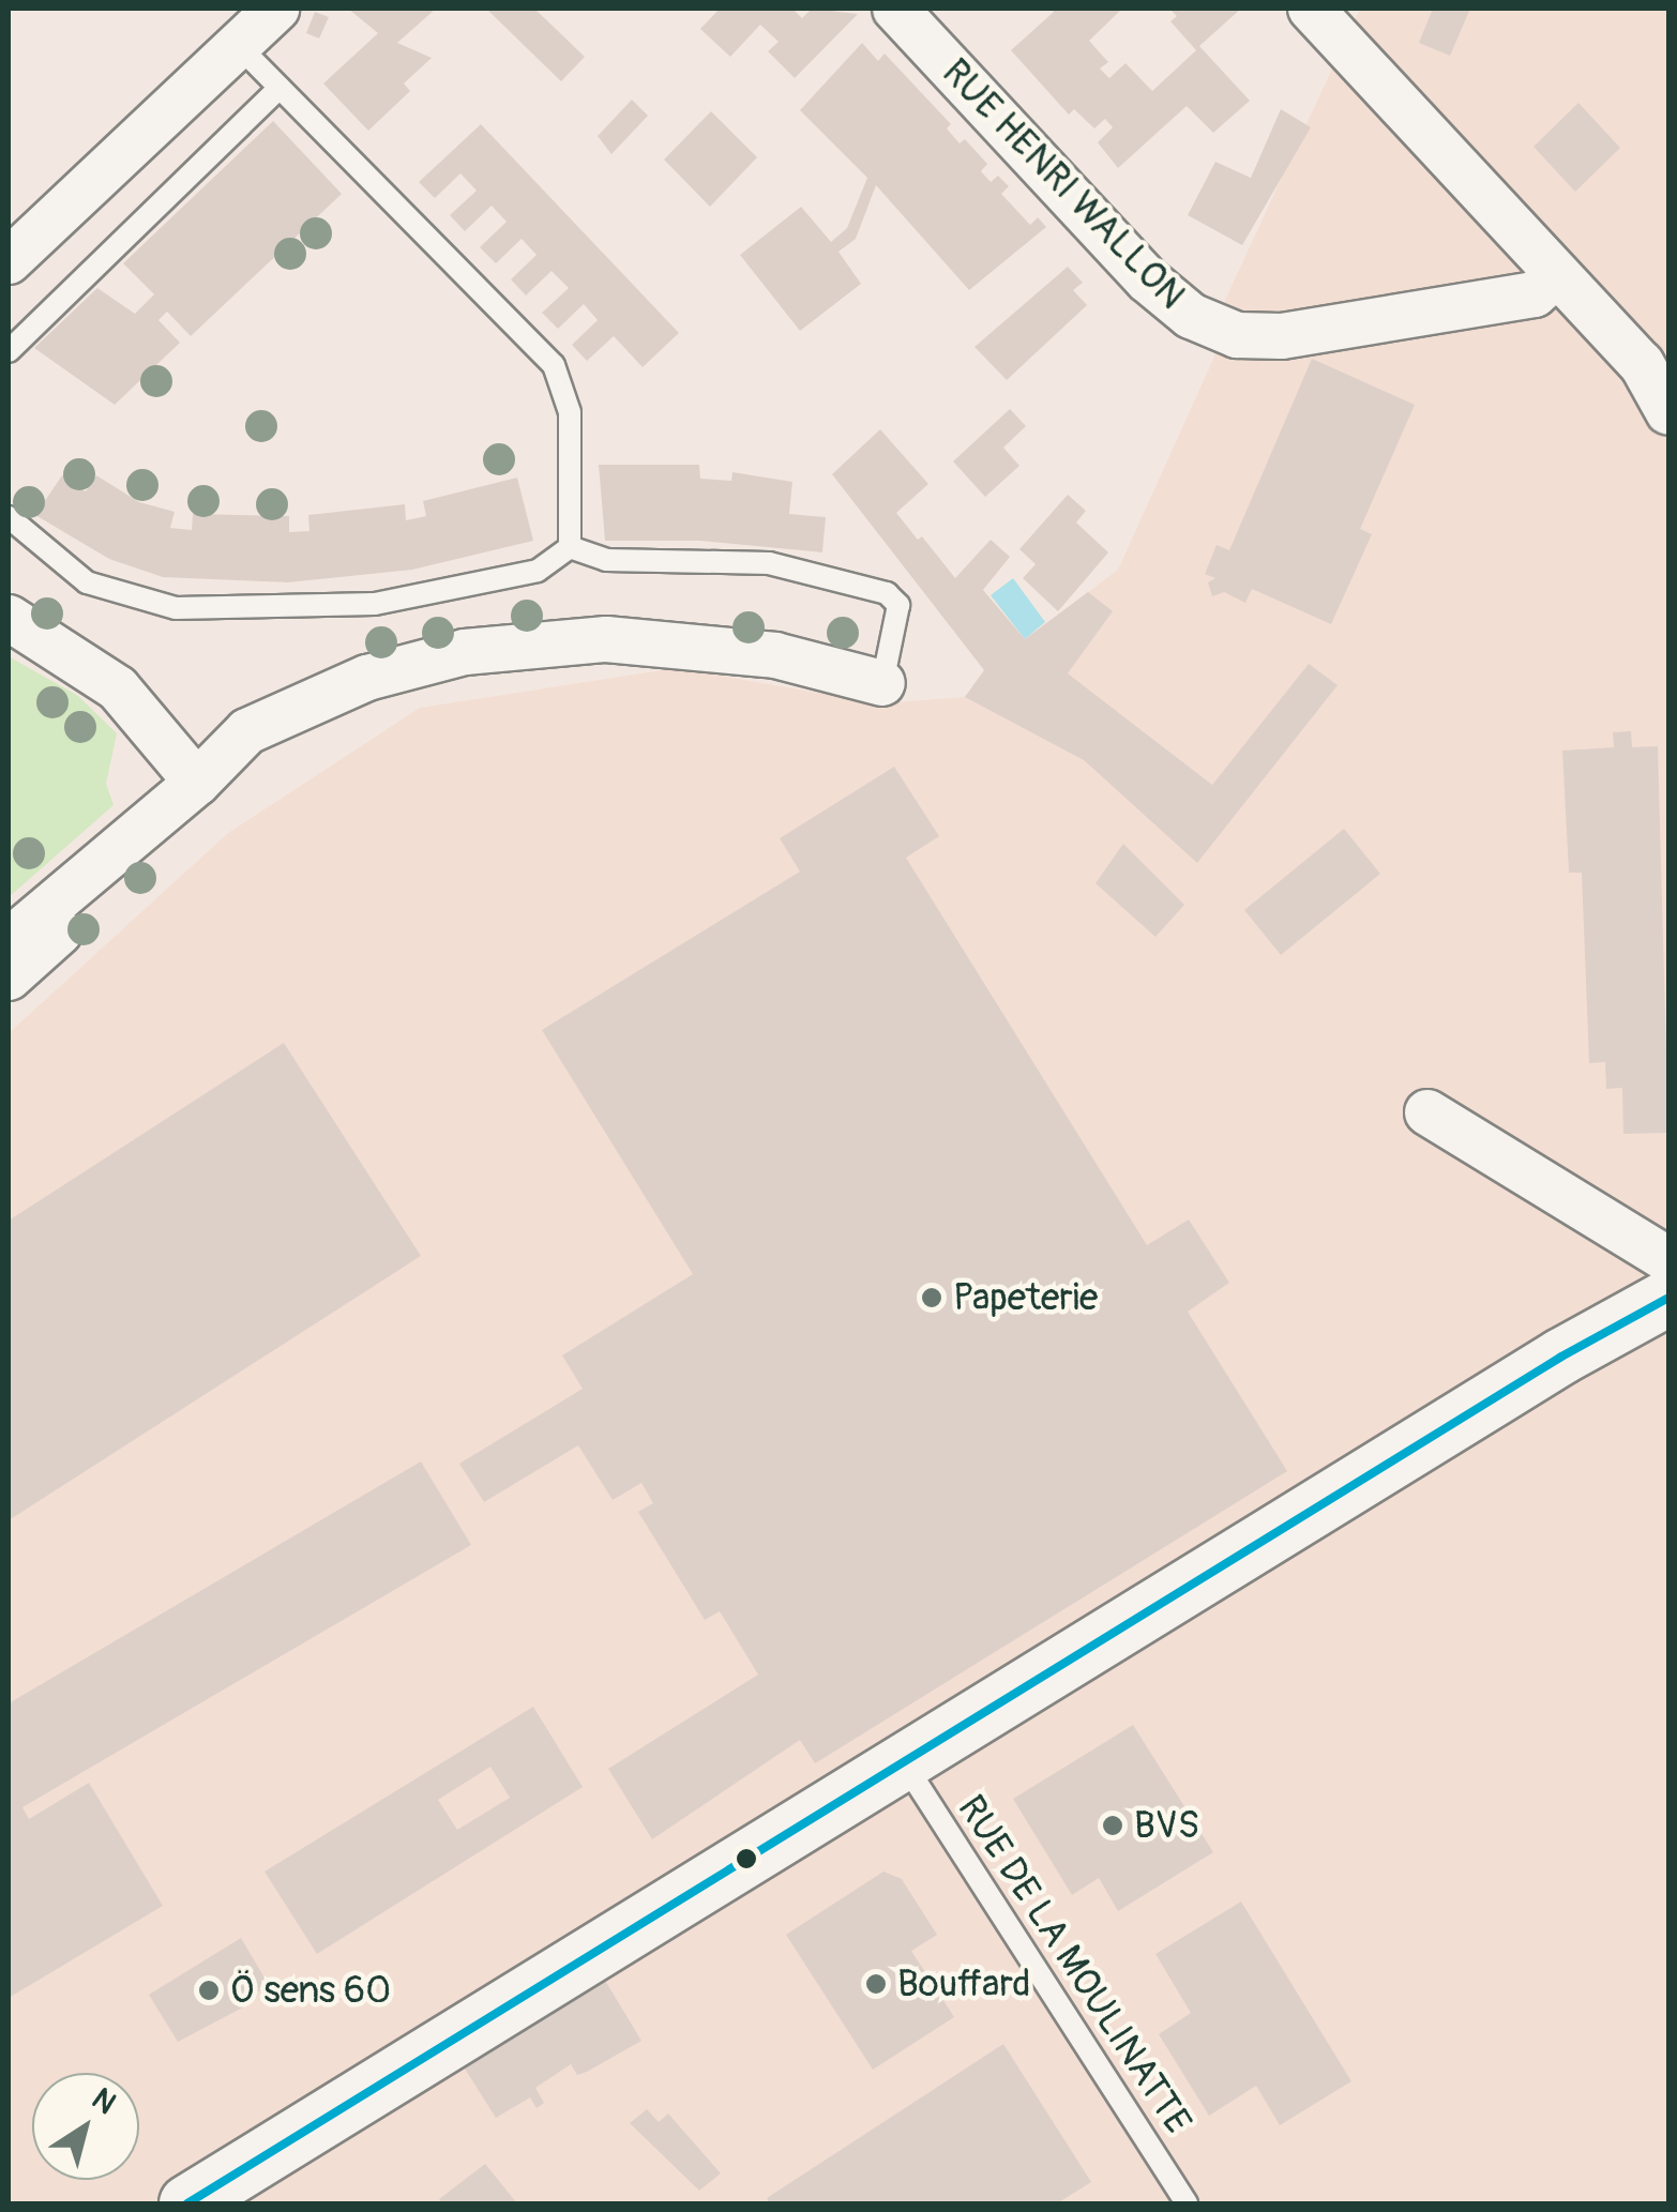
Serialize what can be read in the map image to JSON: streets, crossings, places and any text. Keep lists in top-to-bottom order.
{
  "streets": {
    "street": ["RUE HENRI WALLON"],
    "lane": ["RUE DE LA MOULINATTE"]
  },
  "places": [
    "Papeterie",
    "BVS",
    "Bouffard",
    "Ö sens 60"
  ],
  "north": "top right"
}
